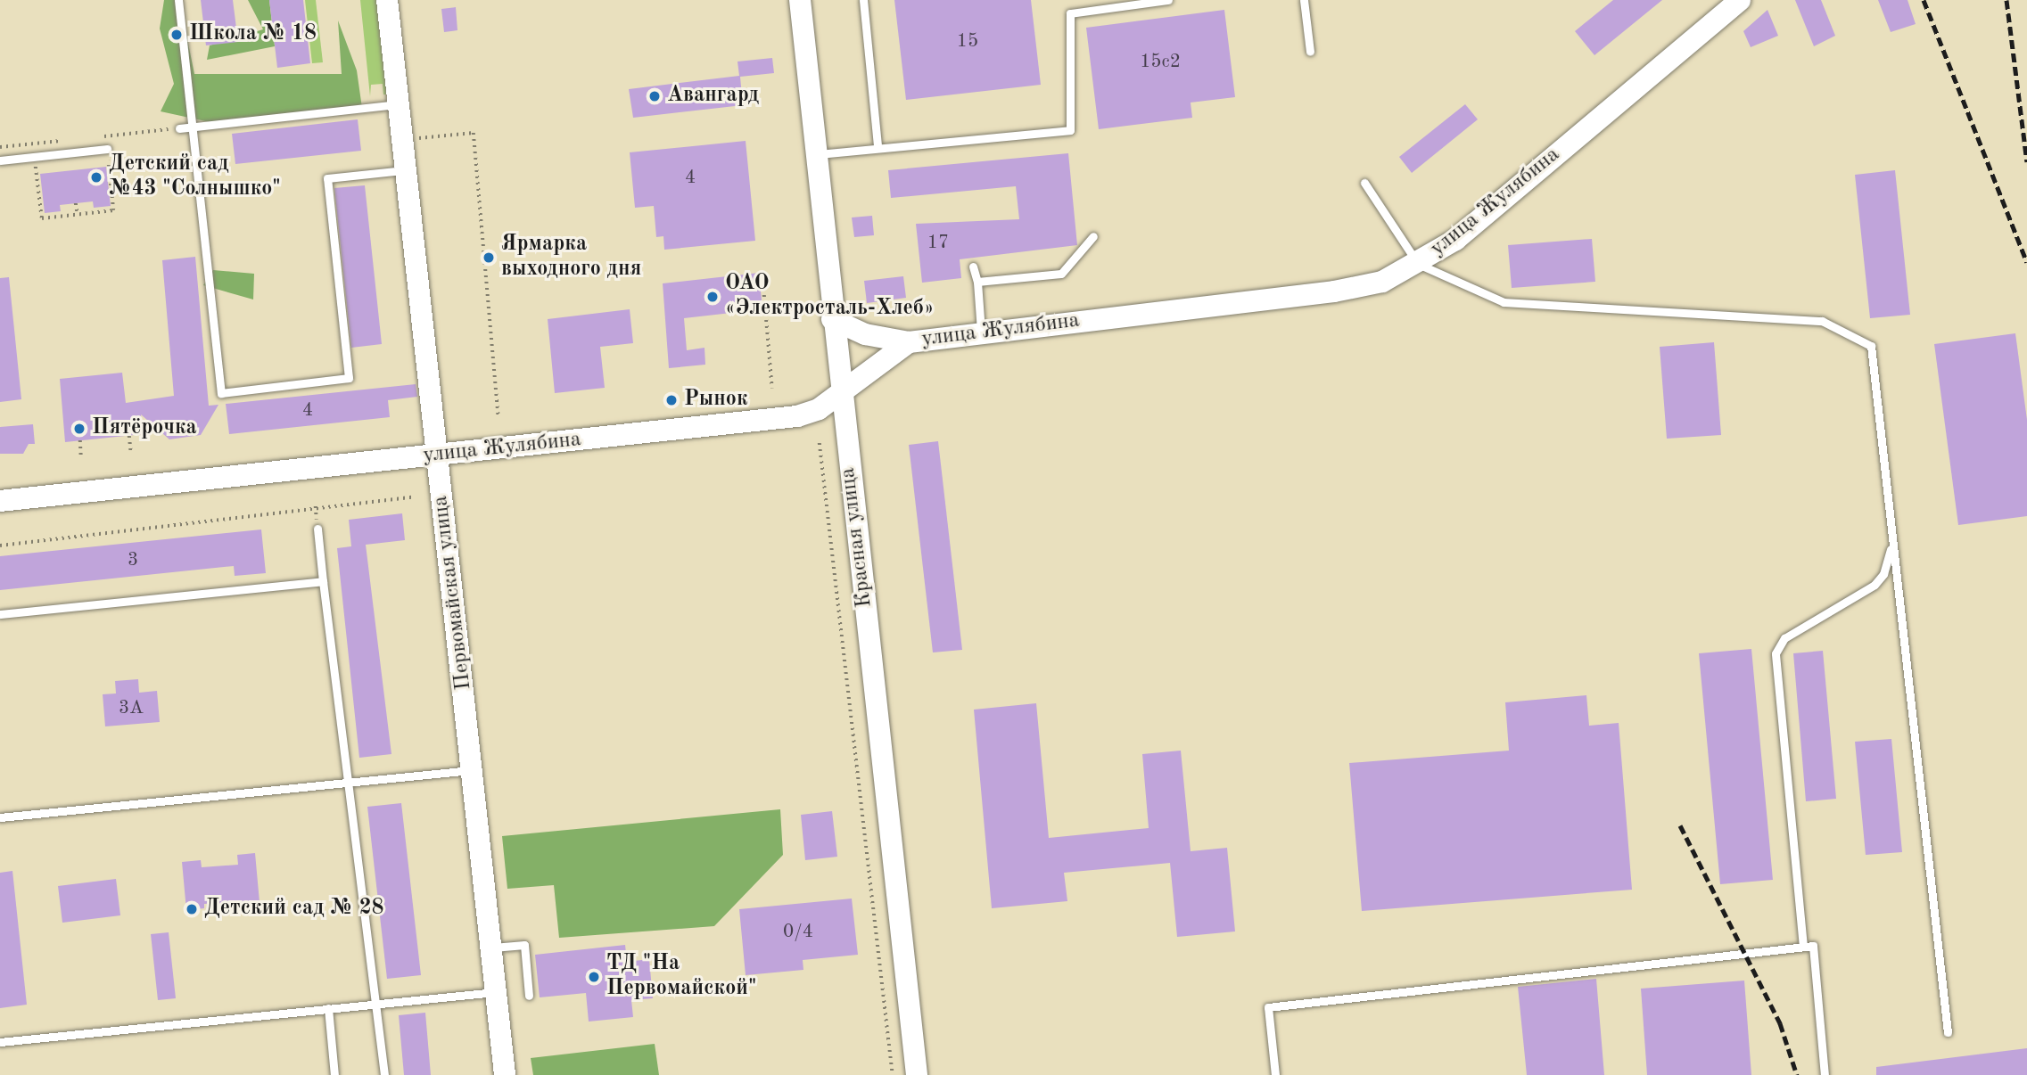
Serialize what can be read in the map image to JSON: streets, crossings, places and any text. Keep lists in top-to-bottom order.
{
  "streets": {
    "main road": ["улица Жулябина", "Красная улица", "Первомайская улица"]
  },
  "crossings": [
    ["улица Жулябина", "Красная улица"],
    ["улица Жулябина", "Первомайская улица"]
  ],
  "places": [
    "Школа № 18",
    "Авангард",
    "Детский сад №43 \"Солнышко\"",
    "Ярмарка выходного дня",
    "ОАО «Электросталь-Хлеб»",
    "Рынок",
    "Пятёрочка",
    "Детский сад № 28",
    "ТД \"На Первомайской\""
  ],
  "house_numbers": [
    "15",
    "15с2",
    "4",
    "17",
    "4",
    "3",
    "3А",
    "0/4"
  ]
}
